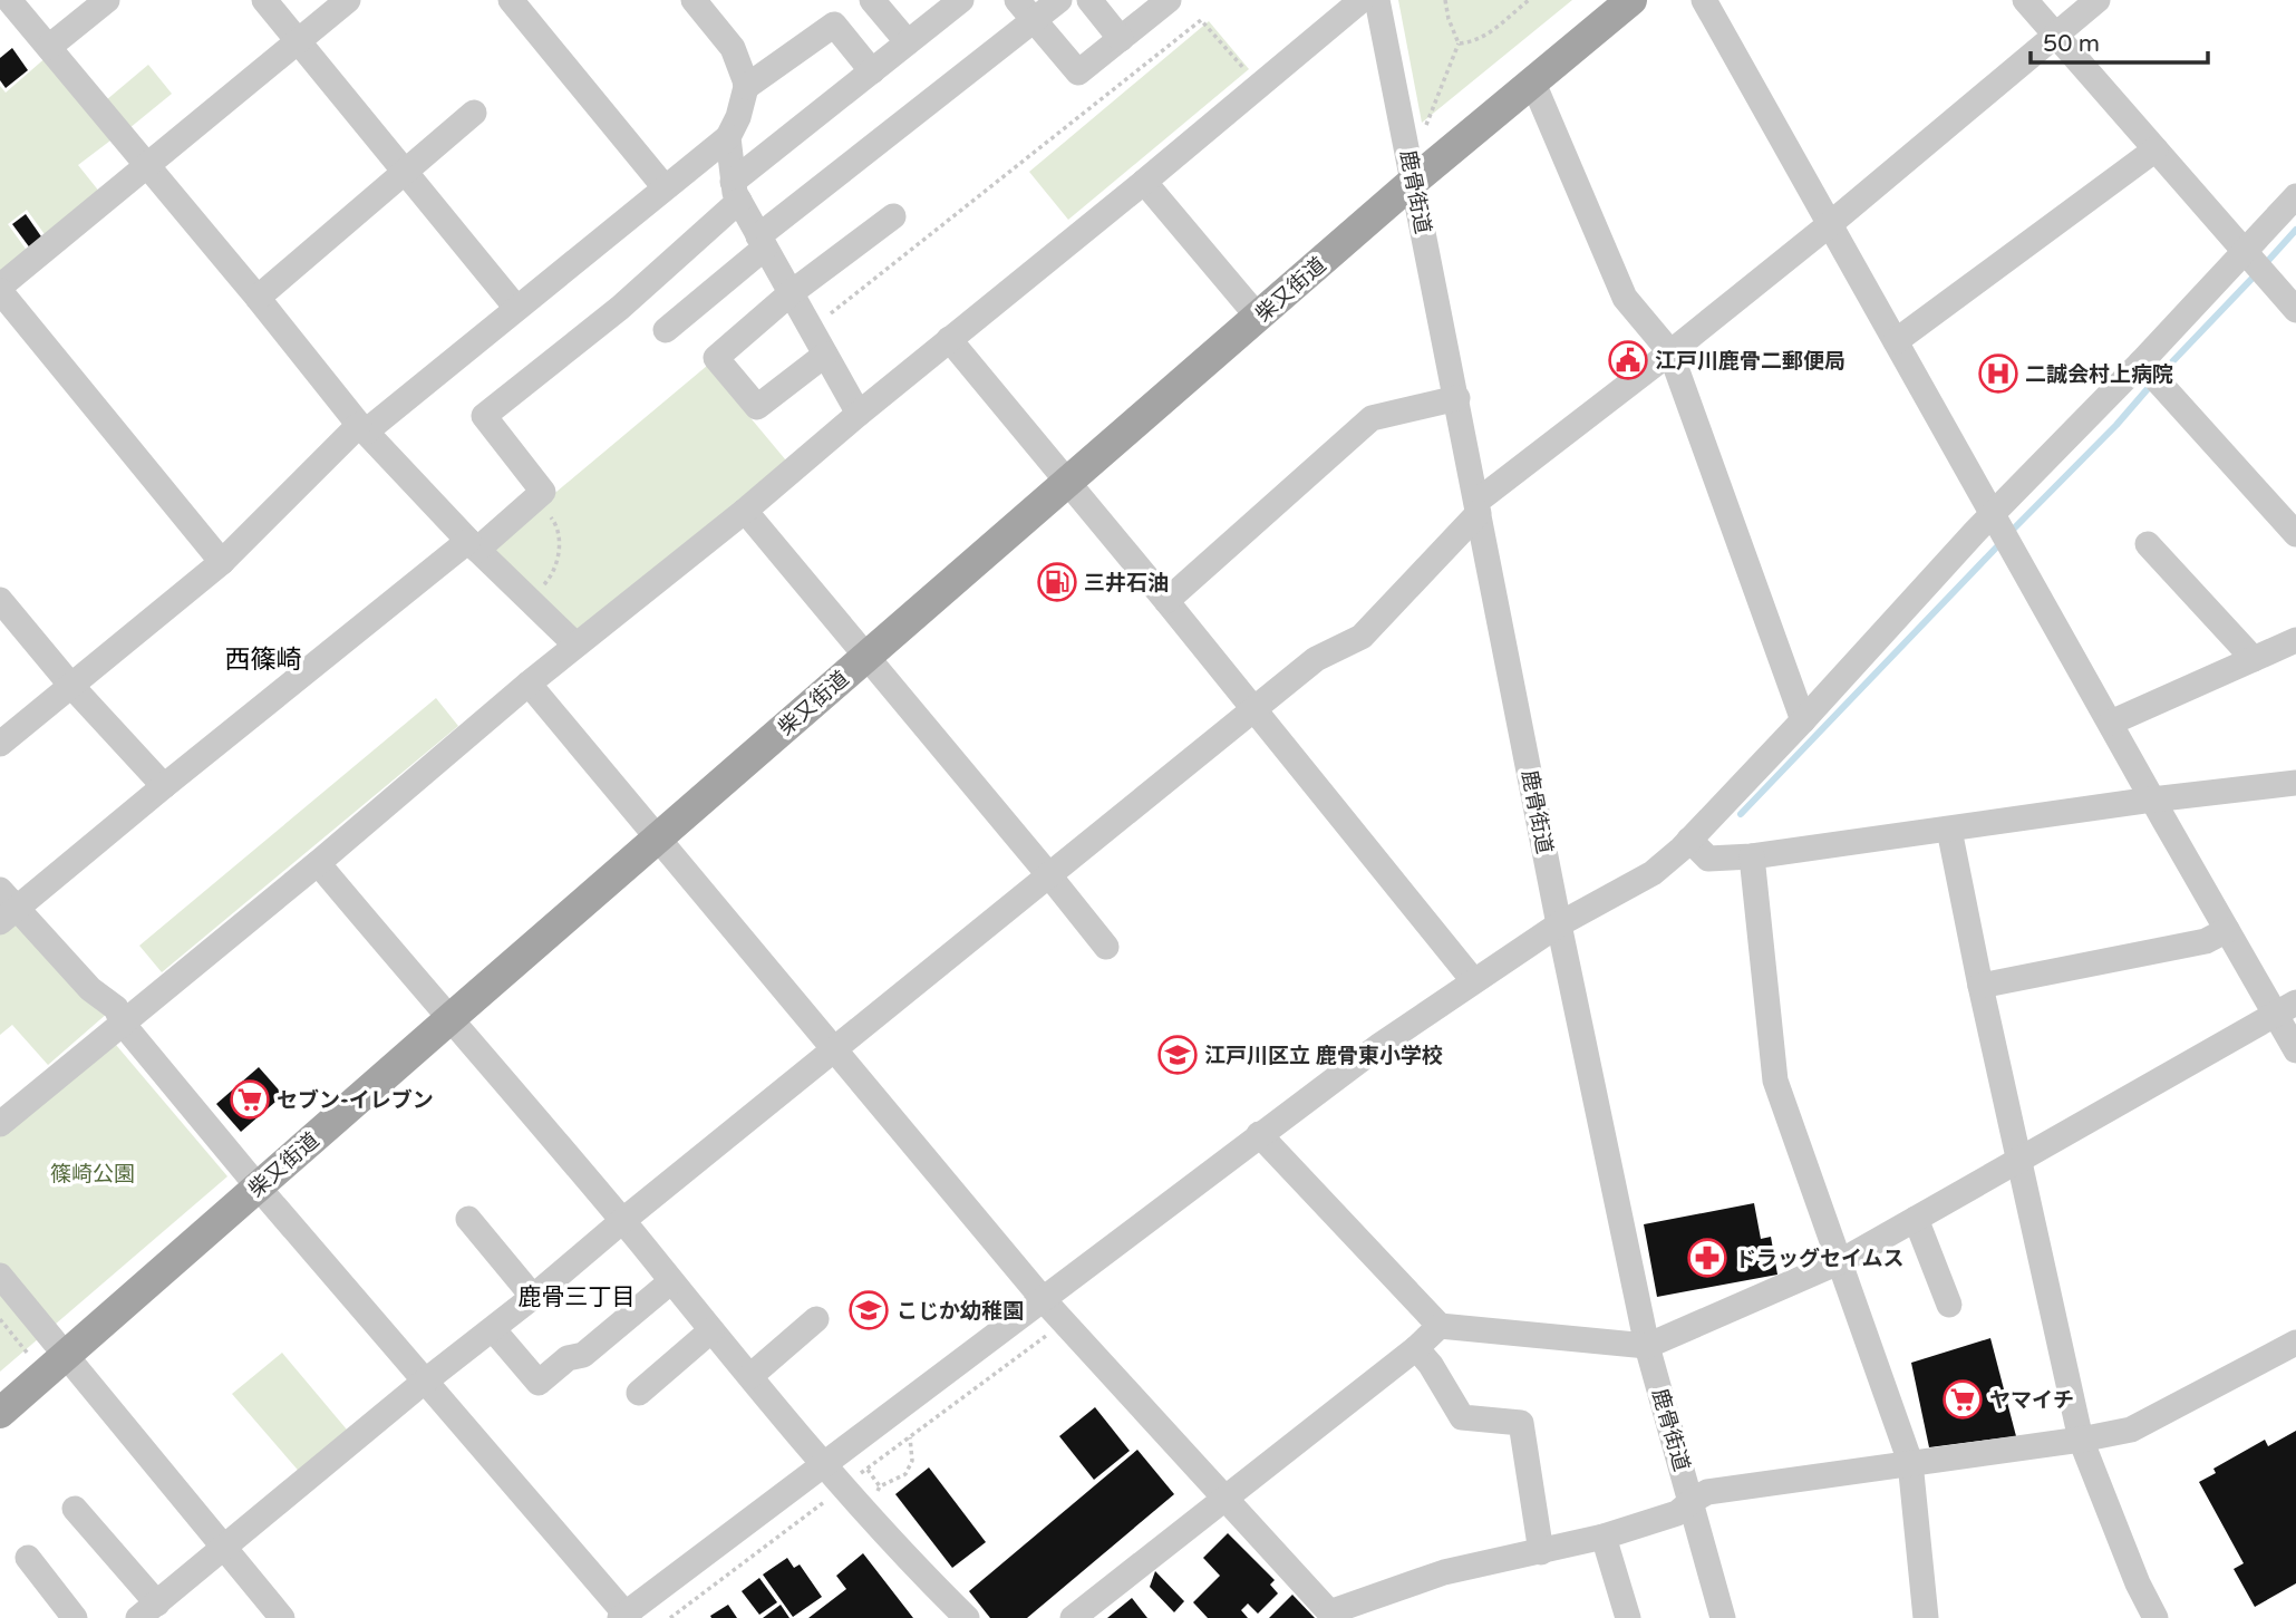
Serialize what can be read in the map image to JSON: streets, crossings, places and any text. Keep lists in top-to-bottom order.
{
  "streets": {
    "main road": ["柴又街道"],
    "street": ["鹿骨街道"]
  },
  "crossings": [
    ["鹿骨街道", "柴又街道"]
  ],
  "districts": ["西篠崎", "鹿骨三丁目"],
  "parks": ["篠崎公園"],
  "places": {
    "public building": ["江戸川鹿骨二郵便局"],
    "hospital": ["二誠会村上病院"],
    "fuel station": ["三井石油"],
    "school or university": ["江戸川区立 鹿骨東小学校", "こじか幼稚園"],
    "supermarket": ["セブン-イレブン", "ヤマイチ"],
    "pharmacy": ["ドラッグセイムス"]
  },
  "scale_bar": "50 m"
}
